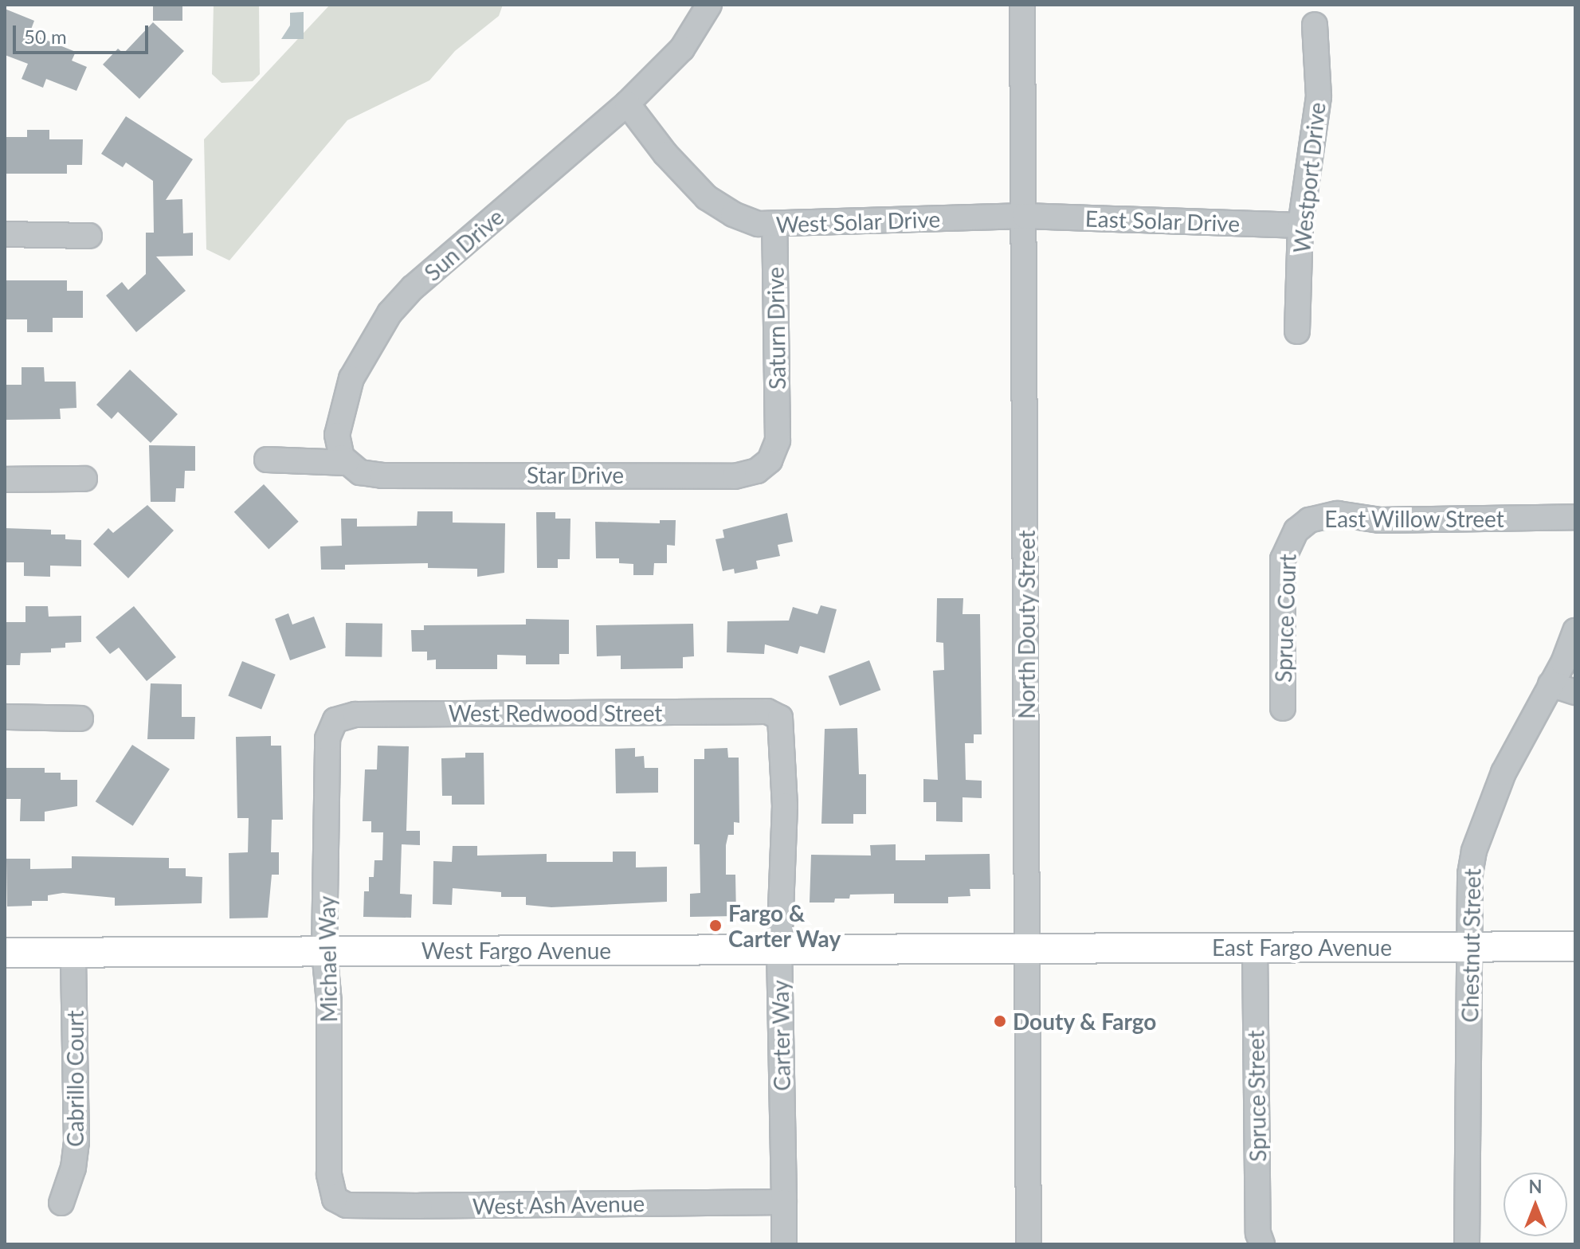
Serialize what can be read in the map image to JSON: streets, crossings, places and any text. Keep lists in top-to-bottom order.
{
  "streets": {
    "main road": ["East Fargo Avenue", "West Fargo Avenue"],
    "street": [
      "Westport Drive",
      "East Solar Drive",
      "West Solar Drive",
      "Sun Drive",
      "Saturn Drive",
      "Star Drive",
      "East Willow Street",
      "Spruce Court",
      "North Douty Street",
      "West Redwood Street",
      "Chestnut Street",
      "Michael Way",
      "Carter Way",
      "Cabrillo Court",
      "Spruce Street",
      "West Ash Avenue"
    ]
  },
  "crossings": [
    ["Westport Drive", "East Solar Drive"],
    ["East Solar Drive", "West Solar Drive"],
    ["East Solar Drive", "North Douty Street"],
    ["West Solar Drive", "Sun Drive"],
    ["West Solar Drive", "Saturn Drive"],
    ["West Solar Drive", "North Douty Street"],
    ["Sun Drive", "Star Drive"],
    ["Saturn Drive", "Star Drive"],
    ["East Willow Street", "Spruce Court"],
    ["North Douty Street", "East Fargo Avenue"],
    ["North Douty Street", "West Fargo Avenue"],
    ["West Redwood Street", "Michael Way"],
    ["West Redwood Street", "Carter Way"],
    ["Chestnut Street", "East Fargo Avenue"],
    ["East Fargo Avenue", "West Fargo Avenue"],
    ["East Fargo Avenue", "Spruce Street"],
    ["West Fargo Avenue", "Michael Way"],
    ["West Fargo Avenue", "Carter Way"],
    ["West Fargo Avenue", "Cabrillo Court"],
    ["Michael Way", "West Ash Avenue"],
    ["Carter Way", "West Ash Avenue"]
  ],
  "places": ["Fargo & Carter Way", "Douty & Fargo"],
  "scale_bar": "50 m",
  "north": "top"
}
